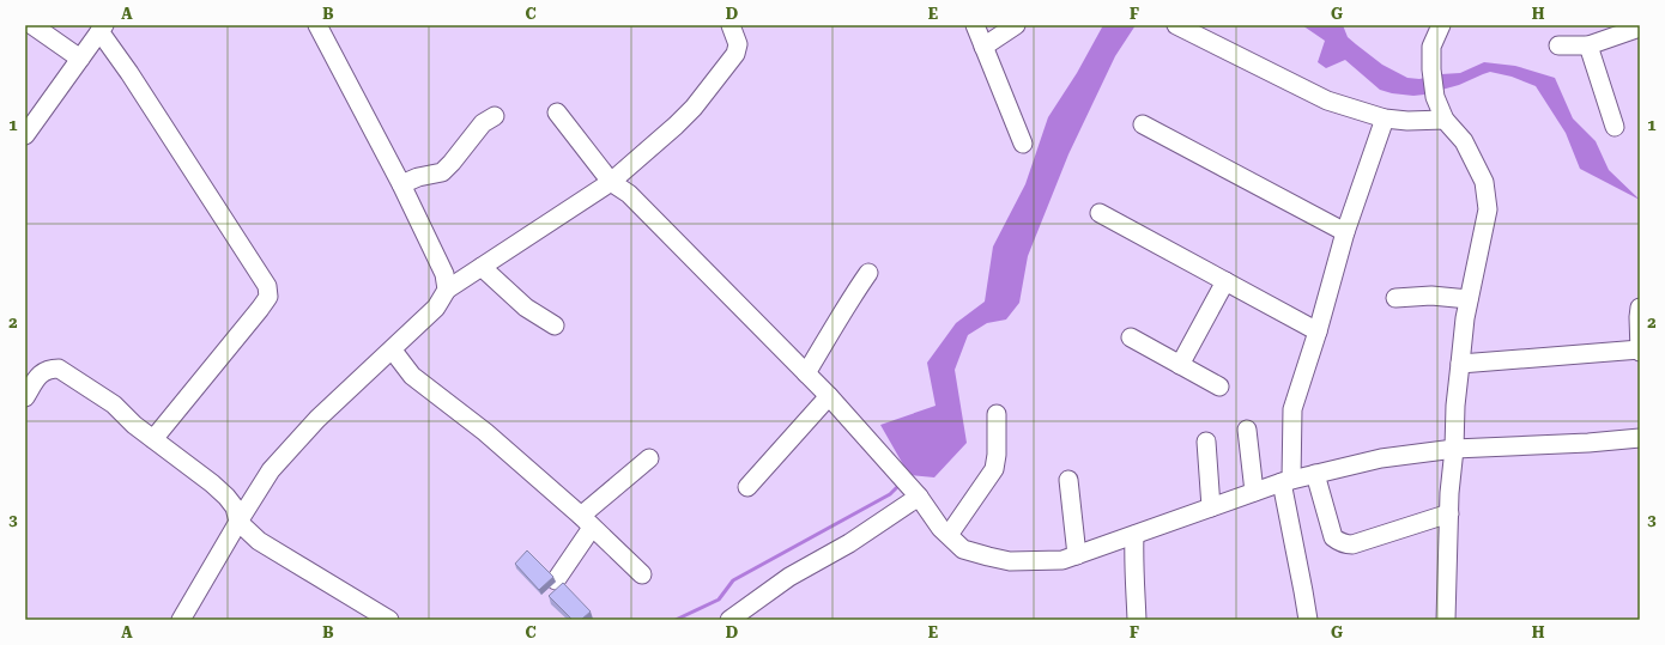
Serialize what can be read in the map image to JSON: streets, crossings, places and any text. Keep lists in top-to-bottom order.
{
  "grid": {
    "columns": [
      "A",
      "B",
      "C",
      "D",
      "E",
      "F",
      "G",
      "H"
    ],
    "rows": ["1", "2", "3"]
  }
}
